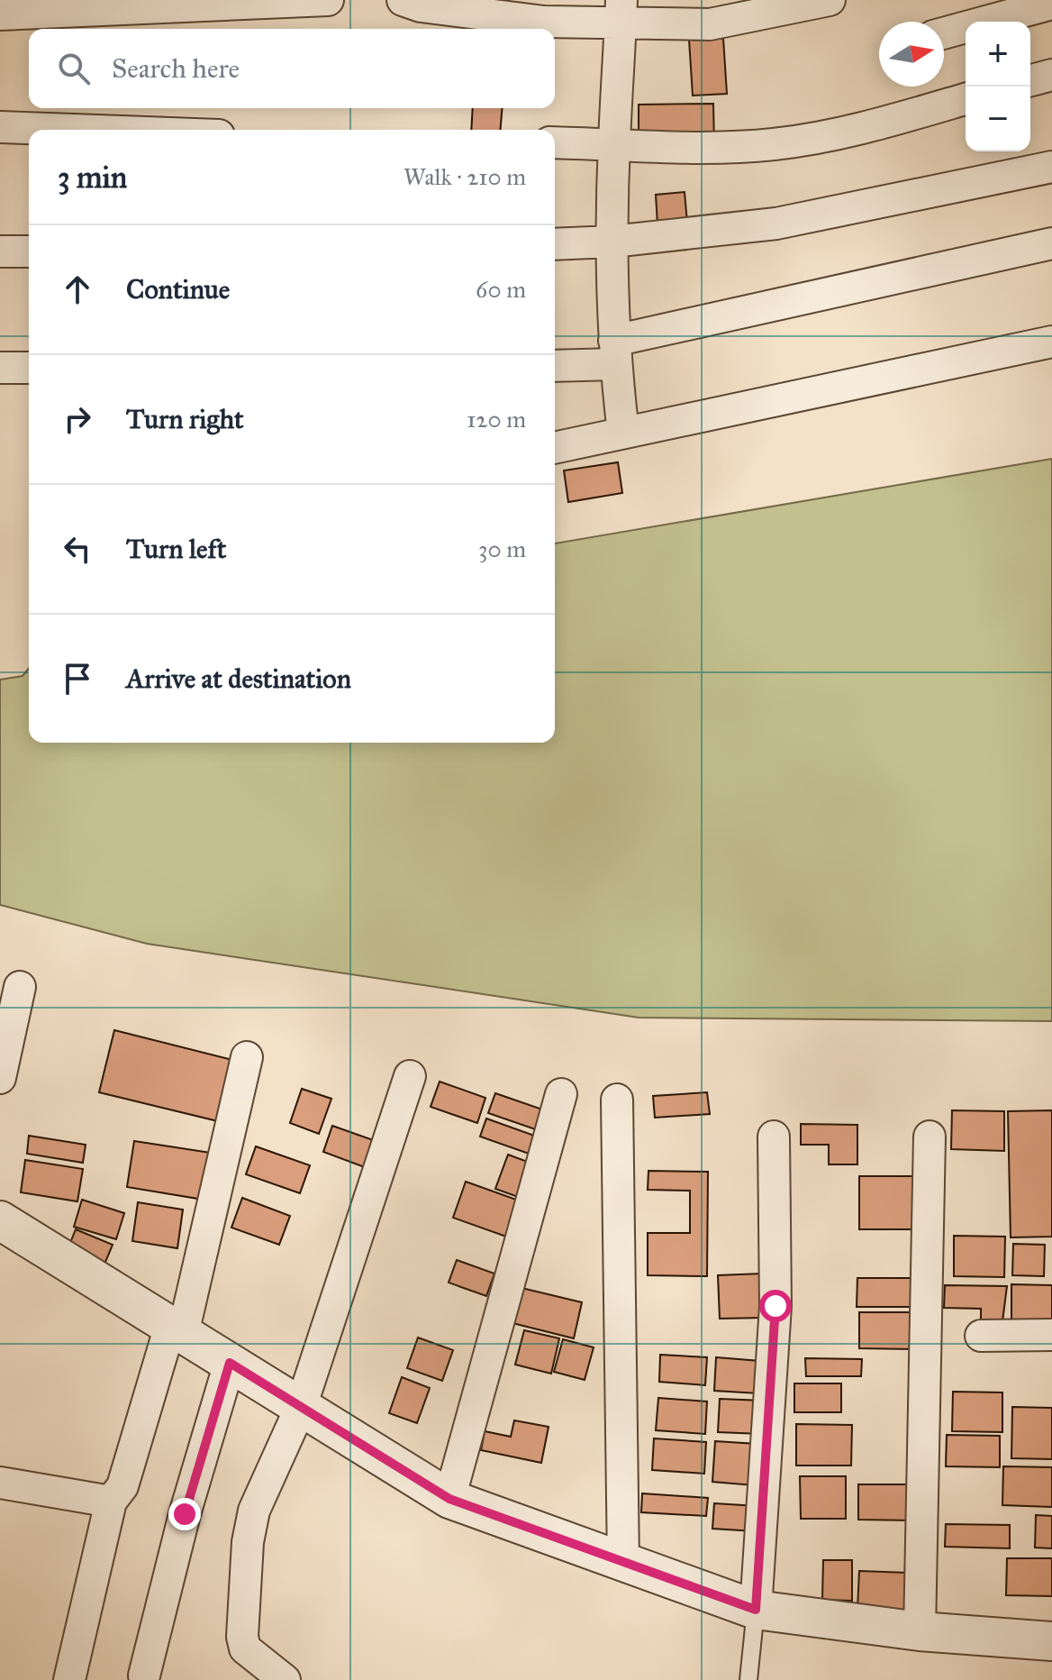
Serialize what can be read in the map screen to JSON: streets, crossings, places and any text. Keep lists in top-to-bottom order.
{
  "north": "right",
  "page": {
    "map_buttons": ["+", "−"],
    "search": "Search here",
    "heading": ["3 min", "Walk · 210 m"],
    "list": [
      ["Continue", "60 m"],
      ["Turn right", "120 m"],
      ["Turn left", "30 m"],
      "Arrive at destination"
    ]
  }
}
